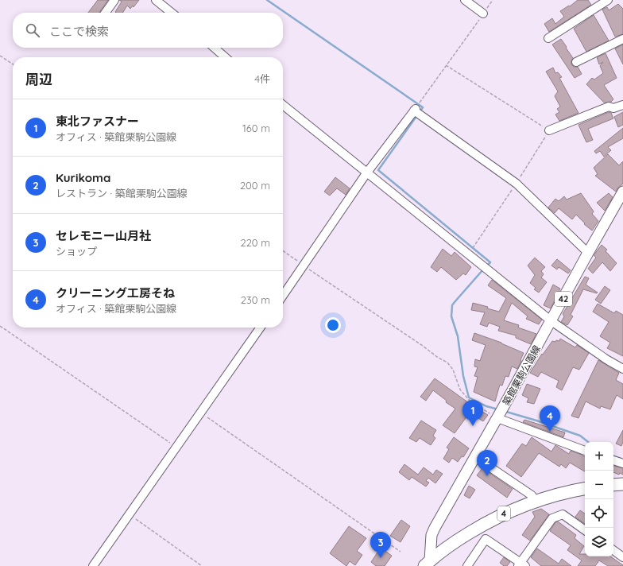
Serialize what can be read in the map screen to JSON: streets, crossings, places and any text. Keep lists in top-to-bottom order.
{
  "streets": {
    "highway": ["4"],
    "main road": ["42", "築館栗駒公園線"]
  },
  "crossings": [
    ["築館栗駒公園線", "4"]
  ],
  "page": {
    "search": "ここで検索",
    "heading": ["周辺", "4件"],
    "list": [
      {
        "mark": "1",
        "name": "東北ファスナー",
        "note": "オフィス · 築館栗駒公園線",
        "value": "160 m"
      },
      {
        "mark": "2",
        "name": "Kurikoma",
        "note": "レストラン · 築館栗駒公園線",
        "value": "200 m"
      },
      {
        "mark": "3",
        "name": "セレモニー山月社",
        "note": "ショップ",
        "value": "220 m"
      },
      {
        "mark": "4",
        "name": "クリーニング工房そね",
        "note": "オフィス · 築館栗駒公園線",
        "value": "230 m"
      }
    ],
    "pins": [
      "1",
      "4",
      "2",
      "3"
    ],
    "map_buttons": ["+", "−"]
  }
}
